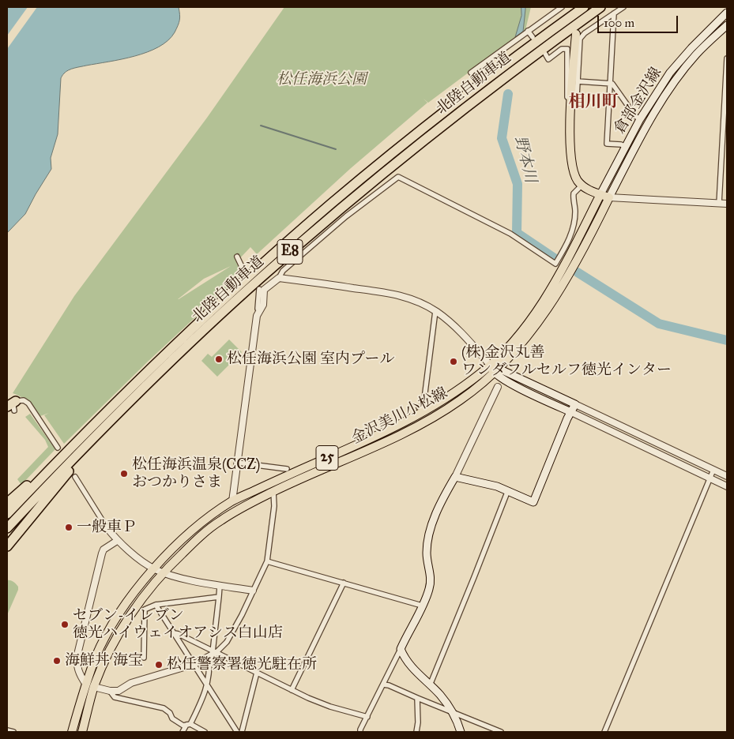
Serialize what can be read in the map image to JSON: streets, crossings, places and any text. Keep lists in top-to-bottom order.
{
  "streets": {
    "highway": ["北陸自動車道", "E8"],
    "main road": ["倉部金沢線", "金沢美川小松線", "25"]
  },
  "crossings": [
    ["倉部金沢線", "金沢美川小松線"]
  ],
  "districts": ["相川町"],
  "water": ["野本川"],
  "parks": ["松任海浜公園"],
  "places": [
    "松任海浜公園 室内プール",
    "(株)金沢丸善 ワンダフルセルフ徳光インター",
    "松任海浜温泉(CCZ) おつかりさま",
    "一般車Ｐ",
    "セブン-イレブン 徳光ハイウェイオアシス白山店",
    "海鮮丼 海宝",
    "松任警察署徳光駐在所"
  ],
  "scale_bar": "100 m"
}
